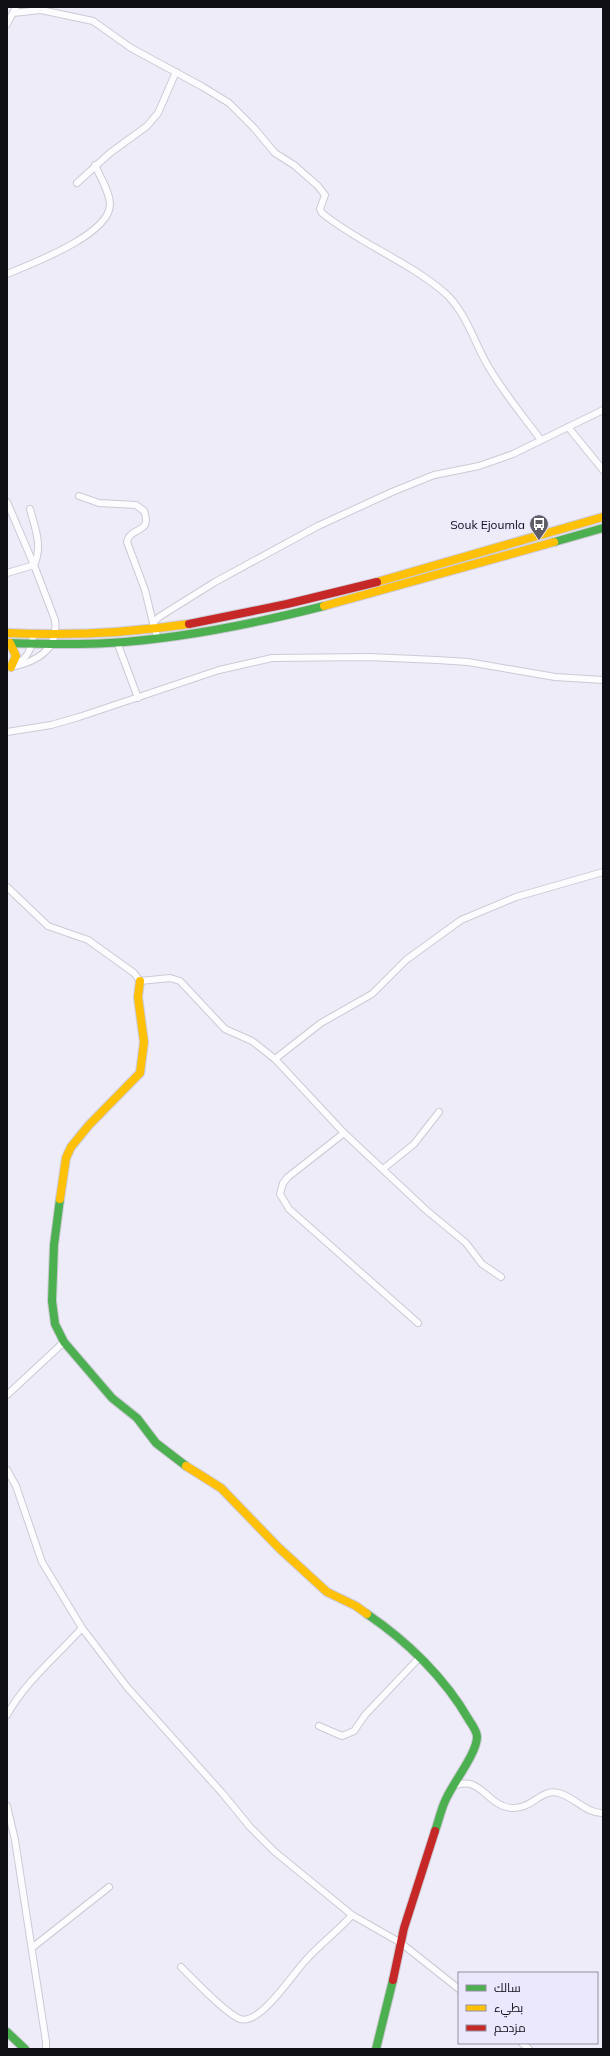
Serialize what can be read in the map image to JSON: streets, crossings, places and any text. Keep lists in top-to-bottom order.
{
  "places": {
    "bus stop": ["Souk Ejoumla"]
  },
  "legend": ["سالك", "بطيء", "مزدحم"]
}
